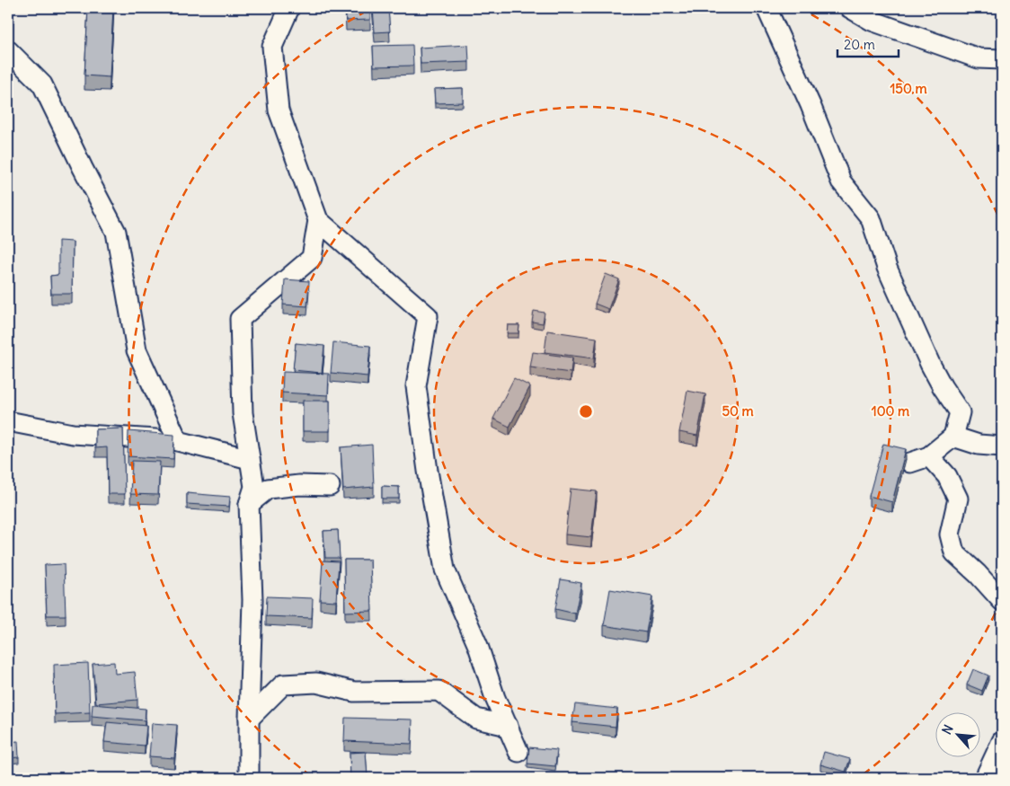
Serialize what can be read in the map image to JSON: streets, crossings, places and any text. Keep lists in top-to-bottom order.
{
  "scale_bar": "20 m",
  "north": "top left",
  "rings": ["150 m", "50 m", "100 m"]
}
